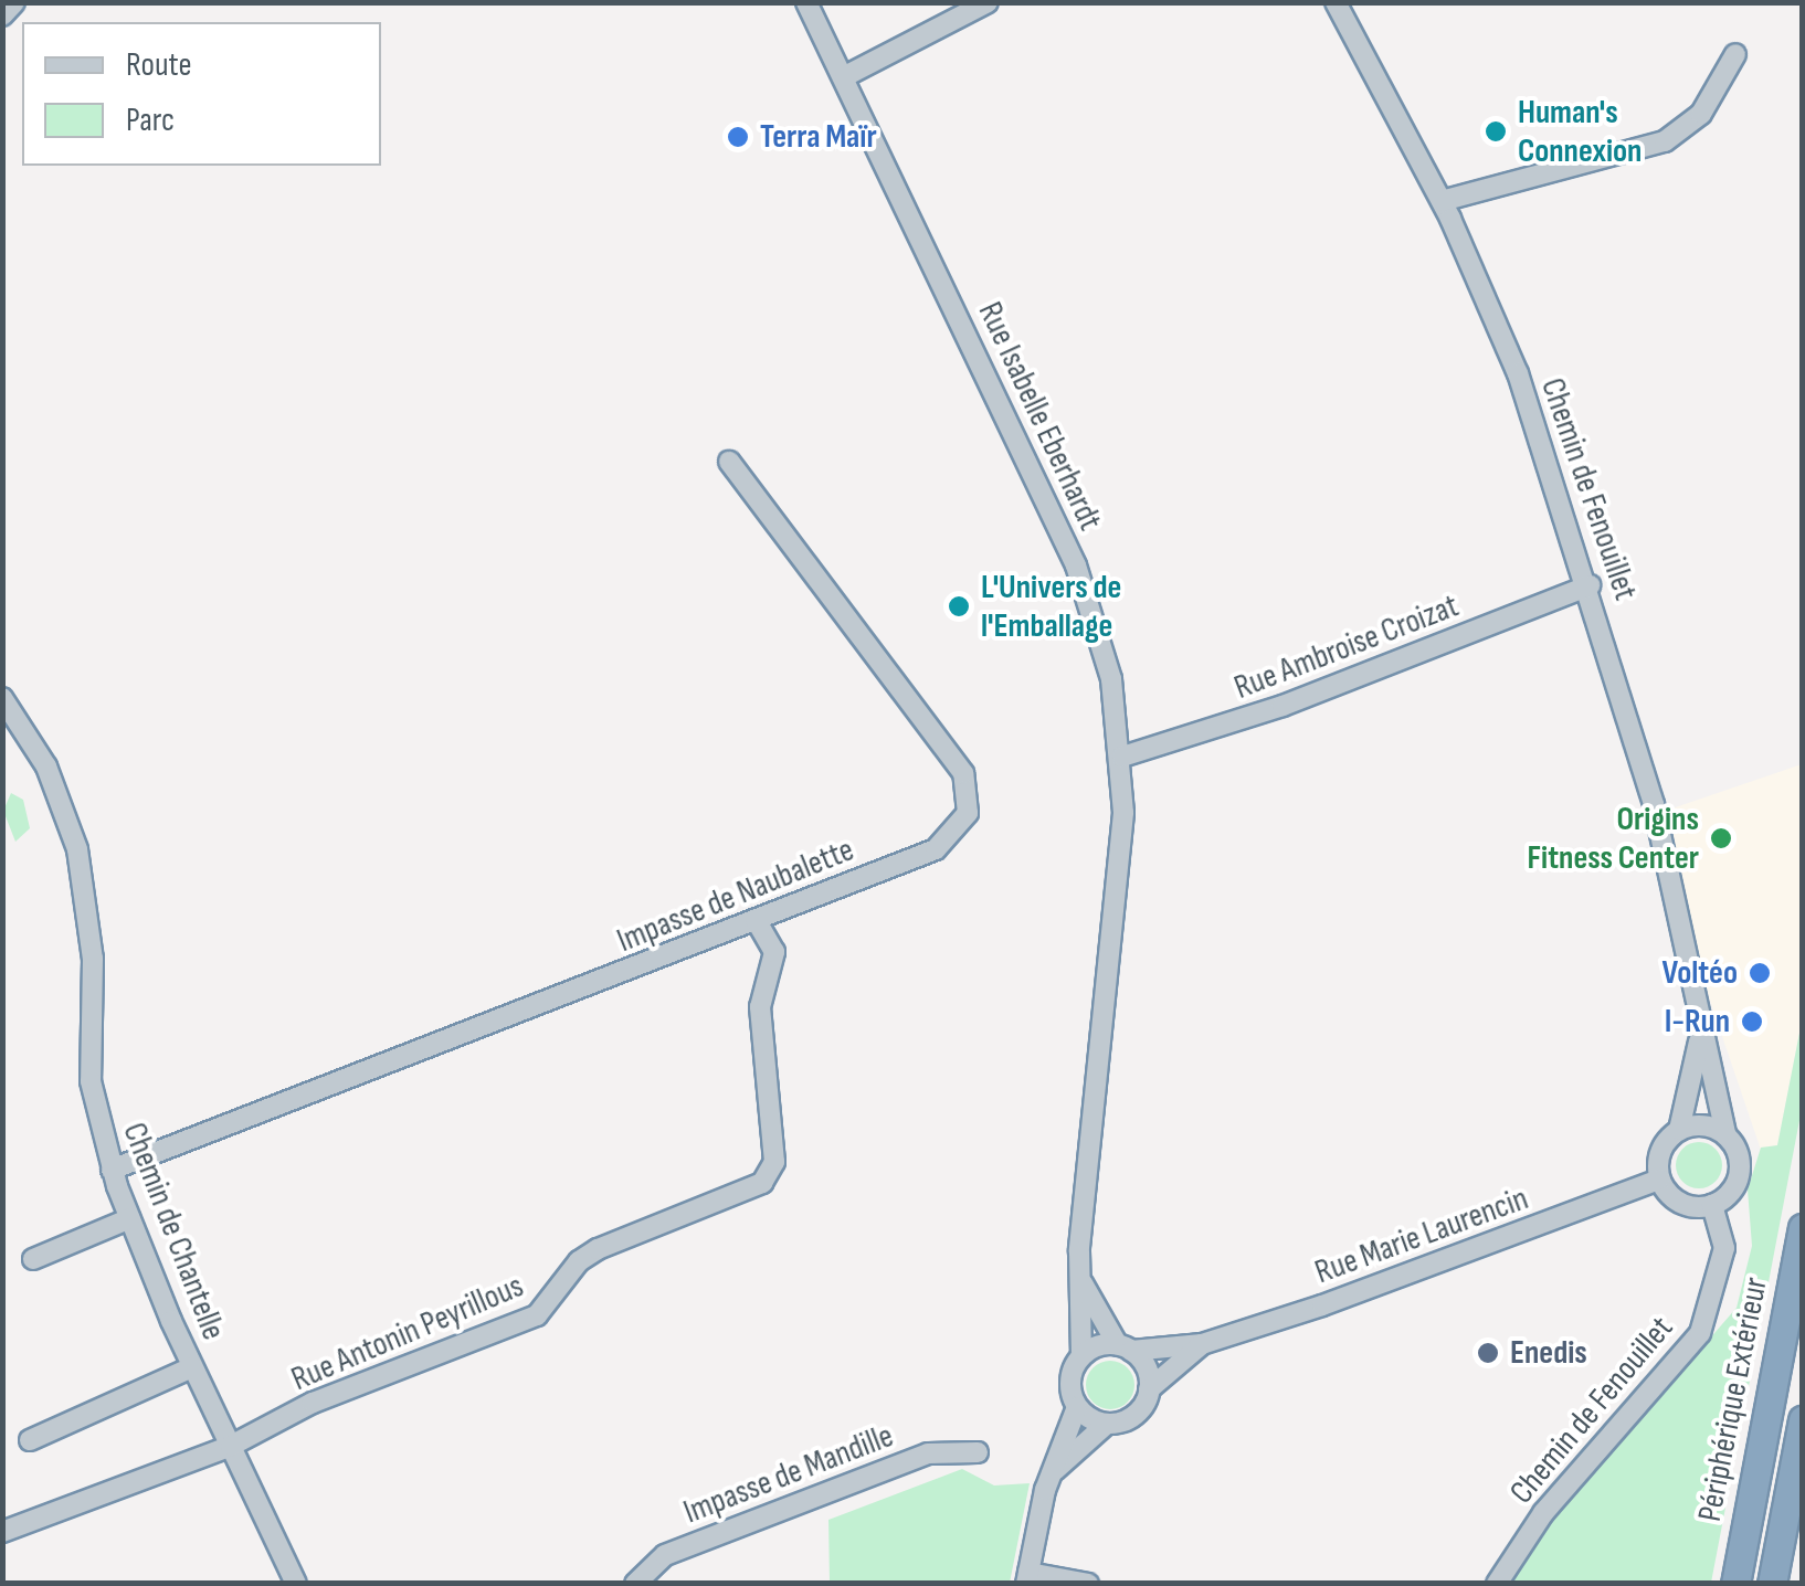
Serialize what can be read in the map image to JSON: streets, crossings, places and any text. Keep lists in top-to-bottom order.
{
  "streets": {
    "highway": ["Périphérique Extérieur"],
    "street": [
      "Rue Isabelle Eberhardt",
      "Chemin de Fenouillet",
      "Rue Ambroise Croizat",
      "Impasse de Naubalette",
      "Chemin de Chantelle",
      "Rue Marie Laurencin",
      "Rue Antonin Peyrillous",
      "Impasse de Mandille"
    ]
  },
  "crossings": [
    ["Rue Isabelle Eberhardt", "Rue Ambroise Croizat"],
    ["Rue Isabelle Eberhardt", "Rue Marie Laurencin"],
    ["Chemin de Fenouillet", "Rue Ambroise Croizat"],
    ["Chemin de Fenouillet", "Rue Marie Laurencin"],
    ["Impasse de Naubalette", "Chemin de Chantelle"],
    ["Impasse de Naubalette", "Rue Antonin Peyrillous"],
    ["Chemin de Chantelle", "Rue Antonin Peyrillous"]
  ],
  "places": [
    "Human's Connexion",
    "Terra Maïr",
    "L'Univers de l'Emballage",
    "Origins Fitness Center",
    "Voltéo",
    "I-Run",
    "Enedis"
  ],
  "legend": ["Route", "Parc"]
}
